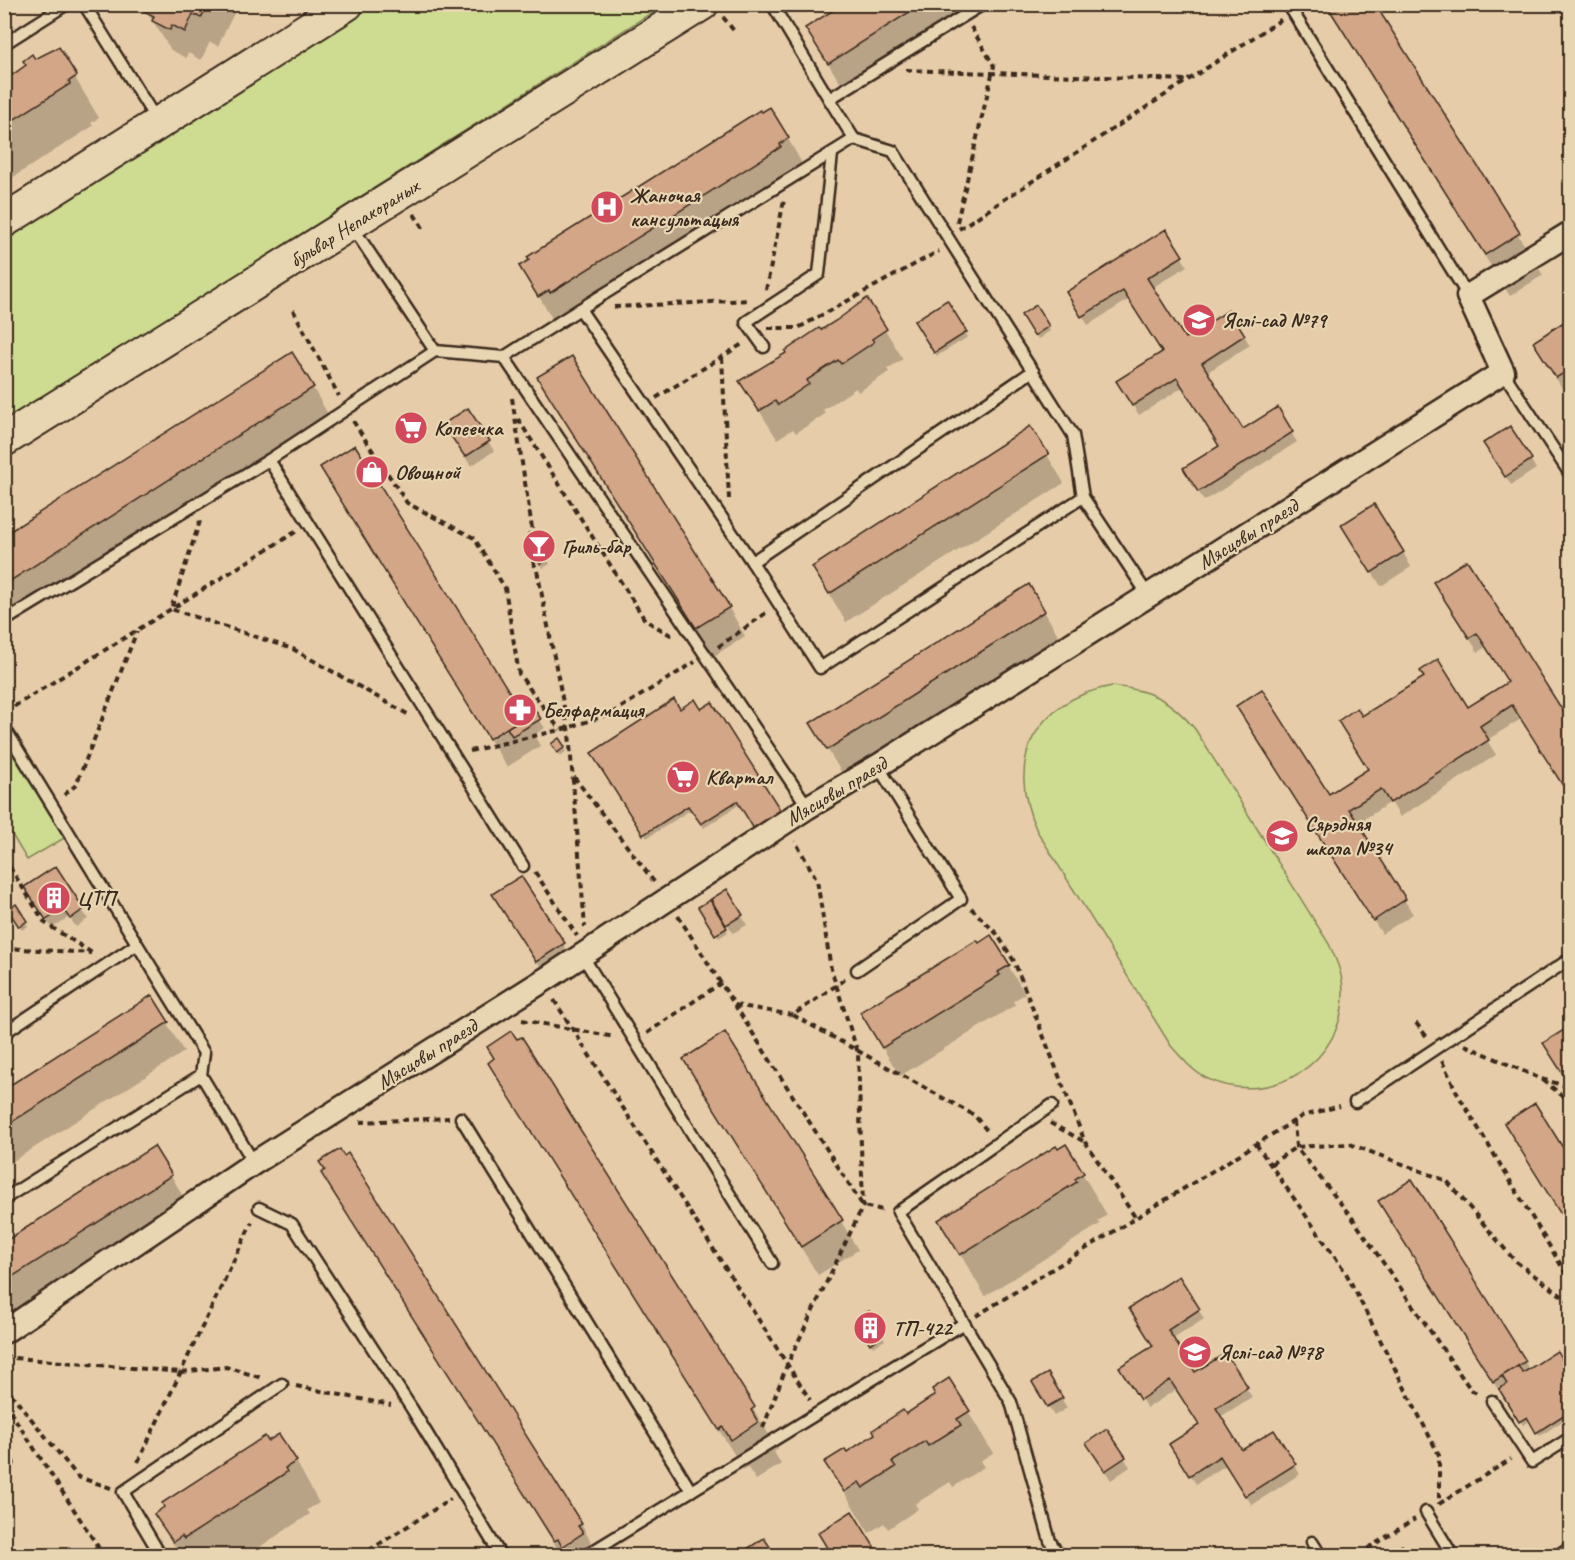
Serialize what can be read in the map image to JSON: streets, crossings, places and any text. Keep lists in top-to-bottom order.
{
  "streets": {
    "main road": ["бульвар Непакораных"],
    "street": ["Мясцовы праезд"]
  },
  "places": {
    "hospital": ["Жаночая кансультацыя"],
    "school or university": ["Яслі-сад №79", "Сярэдняя школа №34", "Яслі-сад №78"],
    "supermarket": ["Копеечка", "Квартал"],
    "shop": ["Овощной"],
    "bar": ["Гриль-бар"],
    "pharmacy": ["Белфармация"],
    "building": ["ЦТП", "ТП-422"]
  }
}
